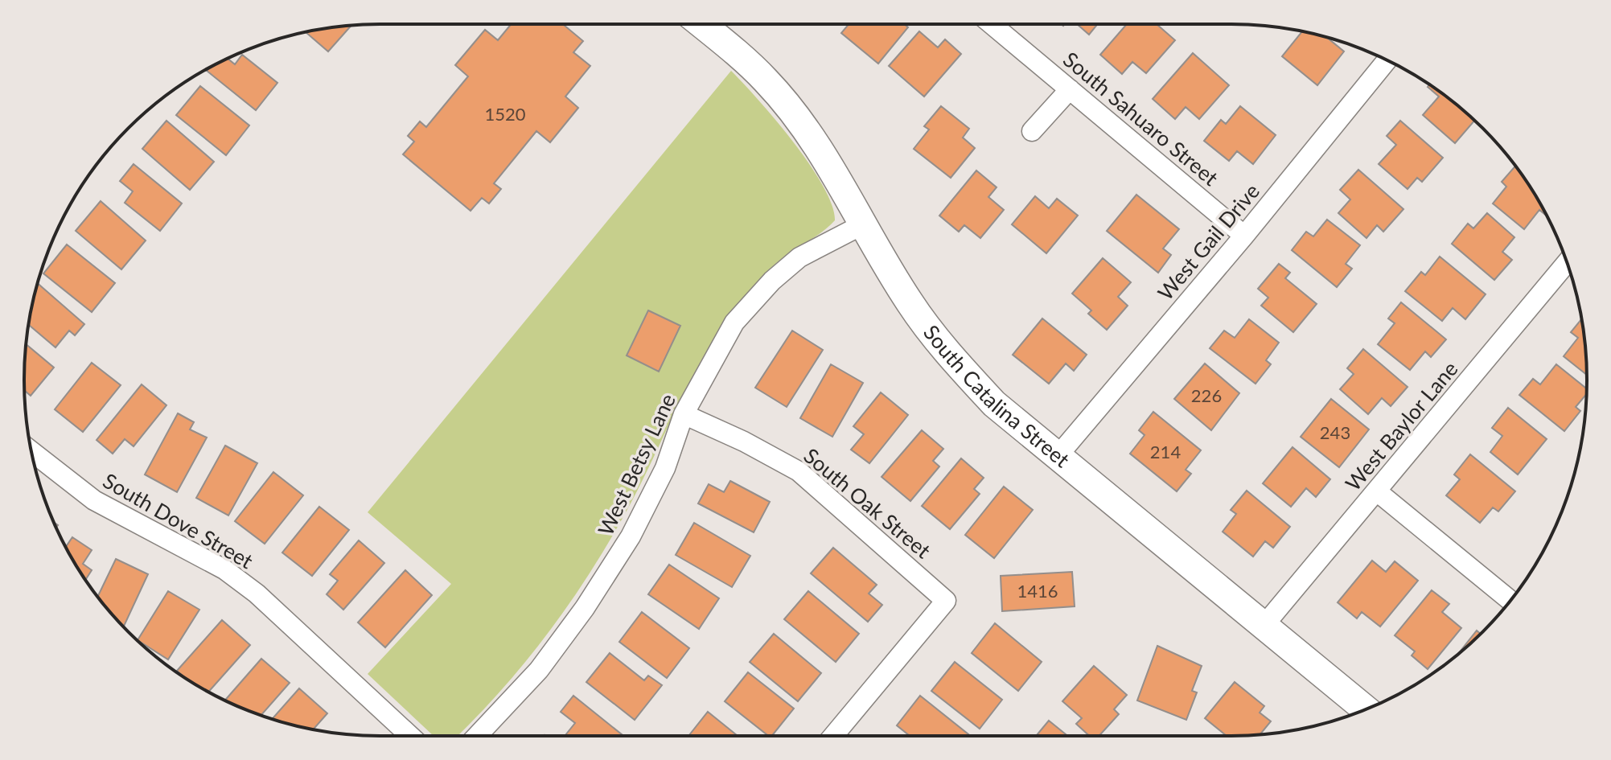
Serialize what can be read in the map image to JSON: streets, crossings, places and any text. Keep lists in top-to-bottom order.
{
  "streets": {
    "street": [
      "South Sahuaro Street",
      "West Gail Drive",
      "South Catalina Street",
      "West Baylor Lane",
      "West Betsy Lane",
      "South Oak Street",
      "South Dove Street"
    ]
  },
  "crossings": [
    ["South Sahuaro Street", "West Gail Drive"],
    ["West Gail Drive", "South Catalina Street"],
    ["South Catalina Street", "West Baylor Lane"],
    ["South Catalina Street", "West Betsy Lane"],
    ["West Betsy Lane", "South Oak Street"]
  ],
  "house_numbers": [
    "1520",
    "226",
    "243",
    "214",
    "1416"
  ]
}
